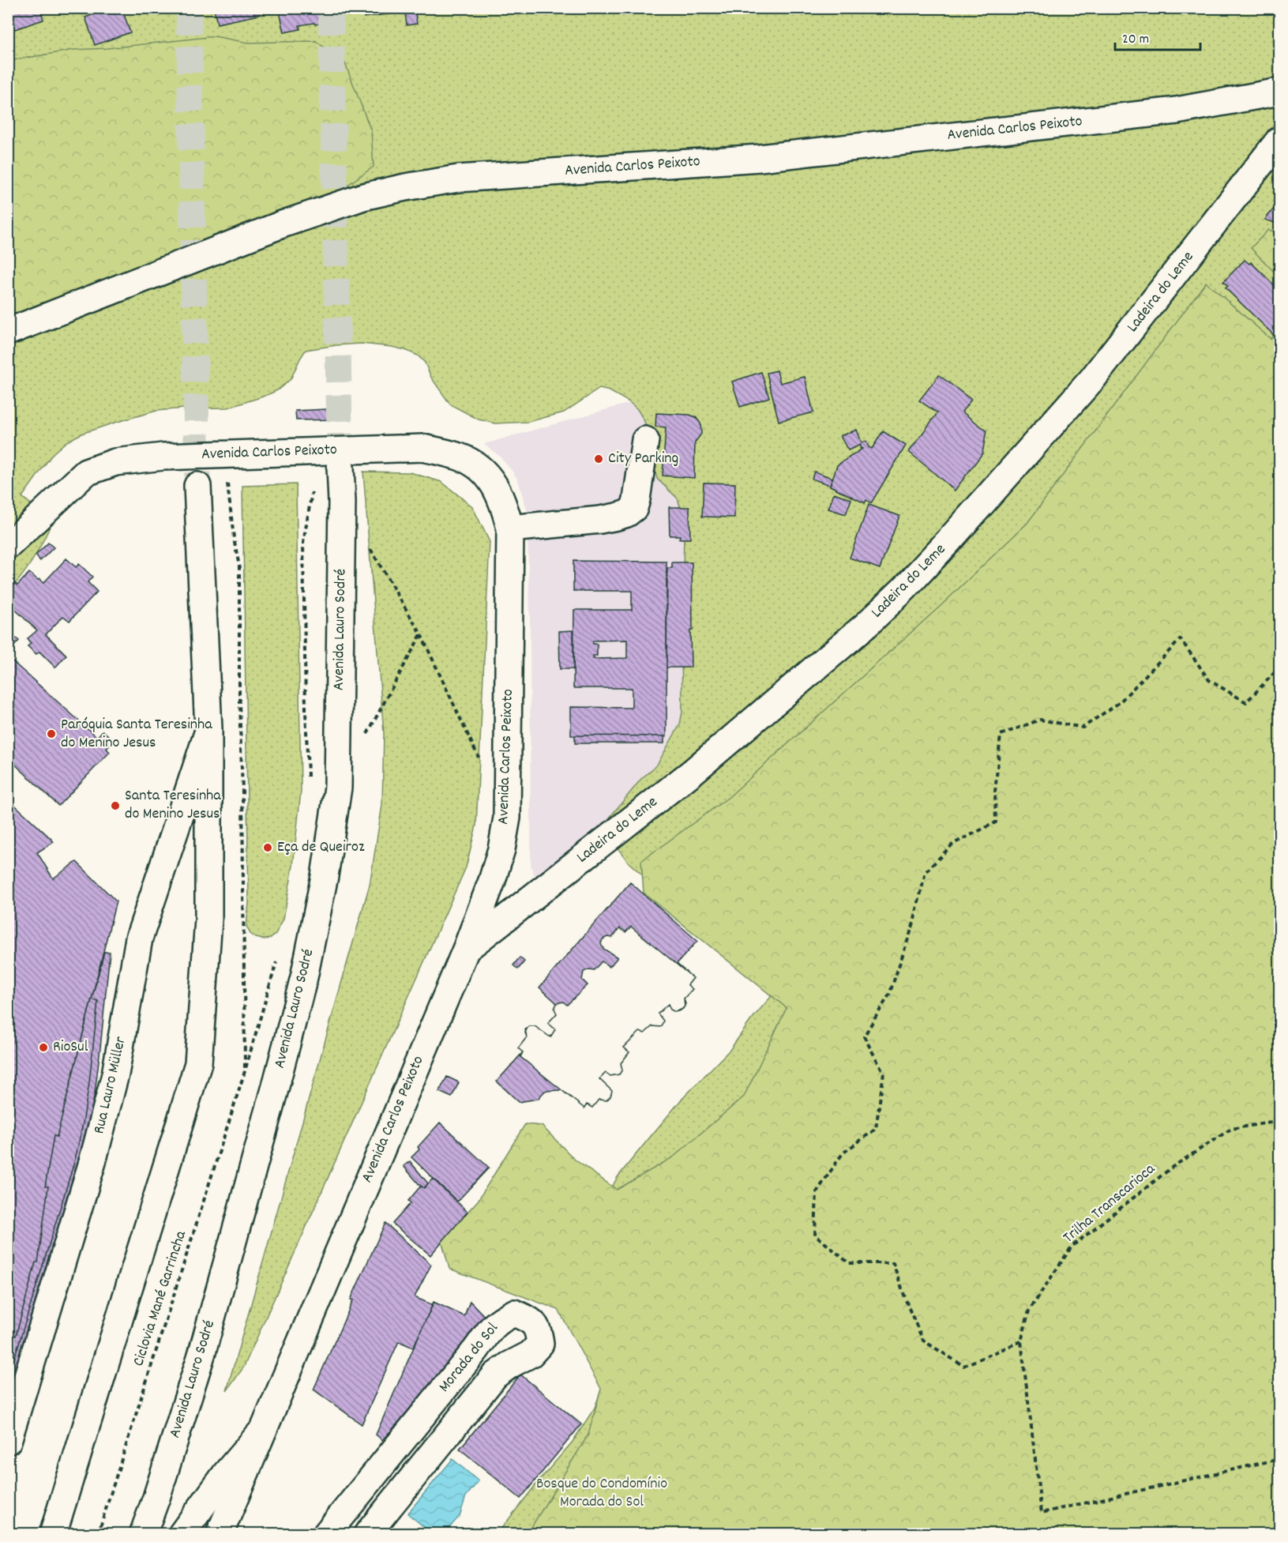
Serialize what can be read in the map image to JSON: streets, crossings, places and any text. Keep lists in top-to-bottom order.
{
  "streets": {
    "main road": [
      "Avenida Carlos Peixoto",
      "Ladeira do Leme",
      "Avenida Lauro Sodré",
      "Rua Lauro Müller",
      "Morada do Sol"
    ],
    "path": ["Trilha Transcarioca", "Ciclovia Mané Garrincha"]
  },
  "crossings": [
    ["Avenida Carlos Peixoto", "Ladeira do Leme"]
  ],
  "parks": ["Bosque do Condomínio Morada do Sol"],
  "places": [
    "City Parking",
    "Paróquia Santa Teresinha do Menino Jesus",
    "Santa Teresinha do Menino Jesus",
    "Eça de Queiroz",
    "RioSul"
  ],
  "scale_bar": "20 m"
}
